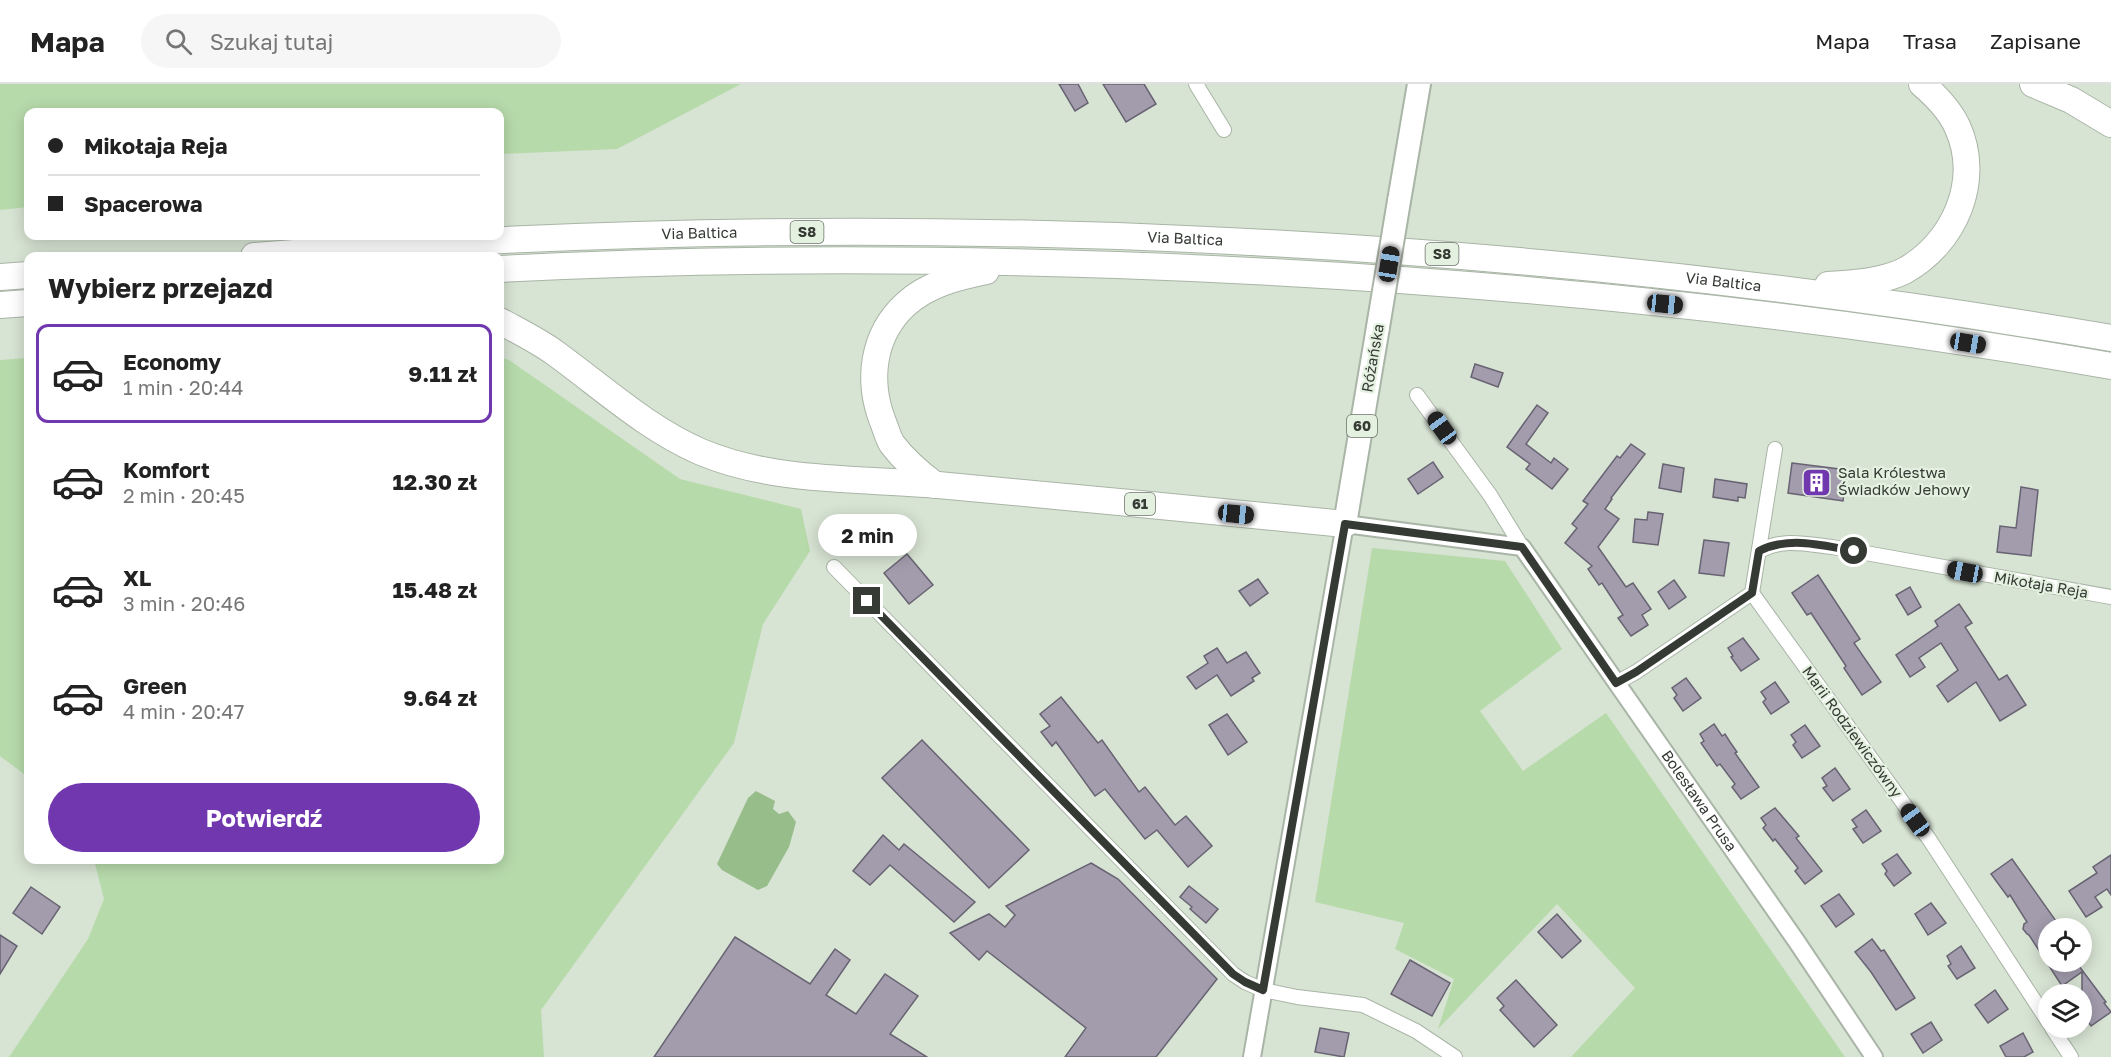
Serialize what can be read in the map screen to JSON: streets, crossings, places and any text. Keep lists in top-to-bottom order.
{
  "streets": {
    "highway": ["S8", "Via Baltica", "61"],
    "main road": ["Różańska", "60"],
    "street": ["Mikołaja Reja", "Marii Rodziewiczówny", "Bolesława Prusa"]
  },
  "crossings": [
    ["Różańska", "61"]
  ],
  "places": {
    "building": ["Sala Królestwa Świadków Jehowy"]
  },
  "page": {
    "header": "Mapa",
    "search": "Szukaj tutaj",
    "nav": ["Mapa", "Trasa", "Zapisane"],
    "banner": ["Mikołaja Reja", "Spacerowa"],
    "heading": "Wybierz przejazd",
    "list": [
      {
        "name": "Economy",
        "note": "1 min · 20:44",
        "value": "9.11 zł"
      },
      {
        "name": "Komfort",
        "note": "2 min · 20:45",
        "value": "12.30 zł"
      },
      {
        "name": "XL",
        "note": "3 min · 20:46",
        "value": "15.48 zł"
      },
      {
        "name": "Green",
        "note": "4 min · 20:47",
        "value": "9.64 zł"
      }
    ],
    "bubble": "2 min",
    "buttons": "Potwierdź"
  }
}
